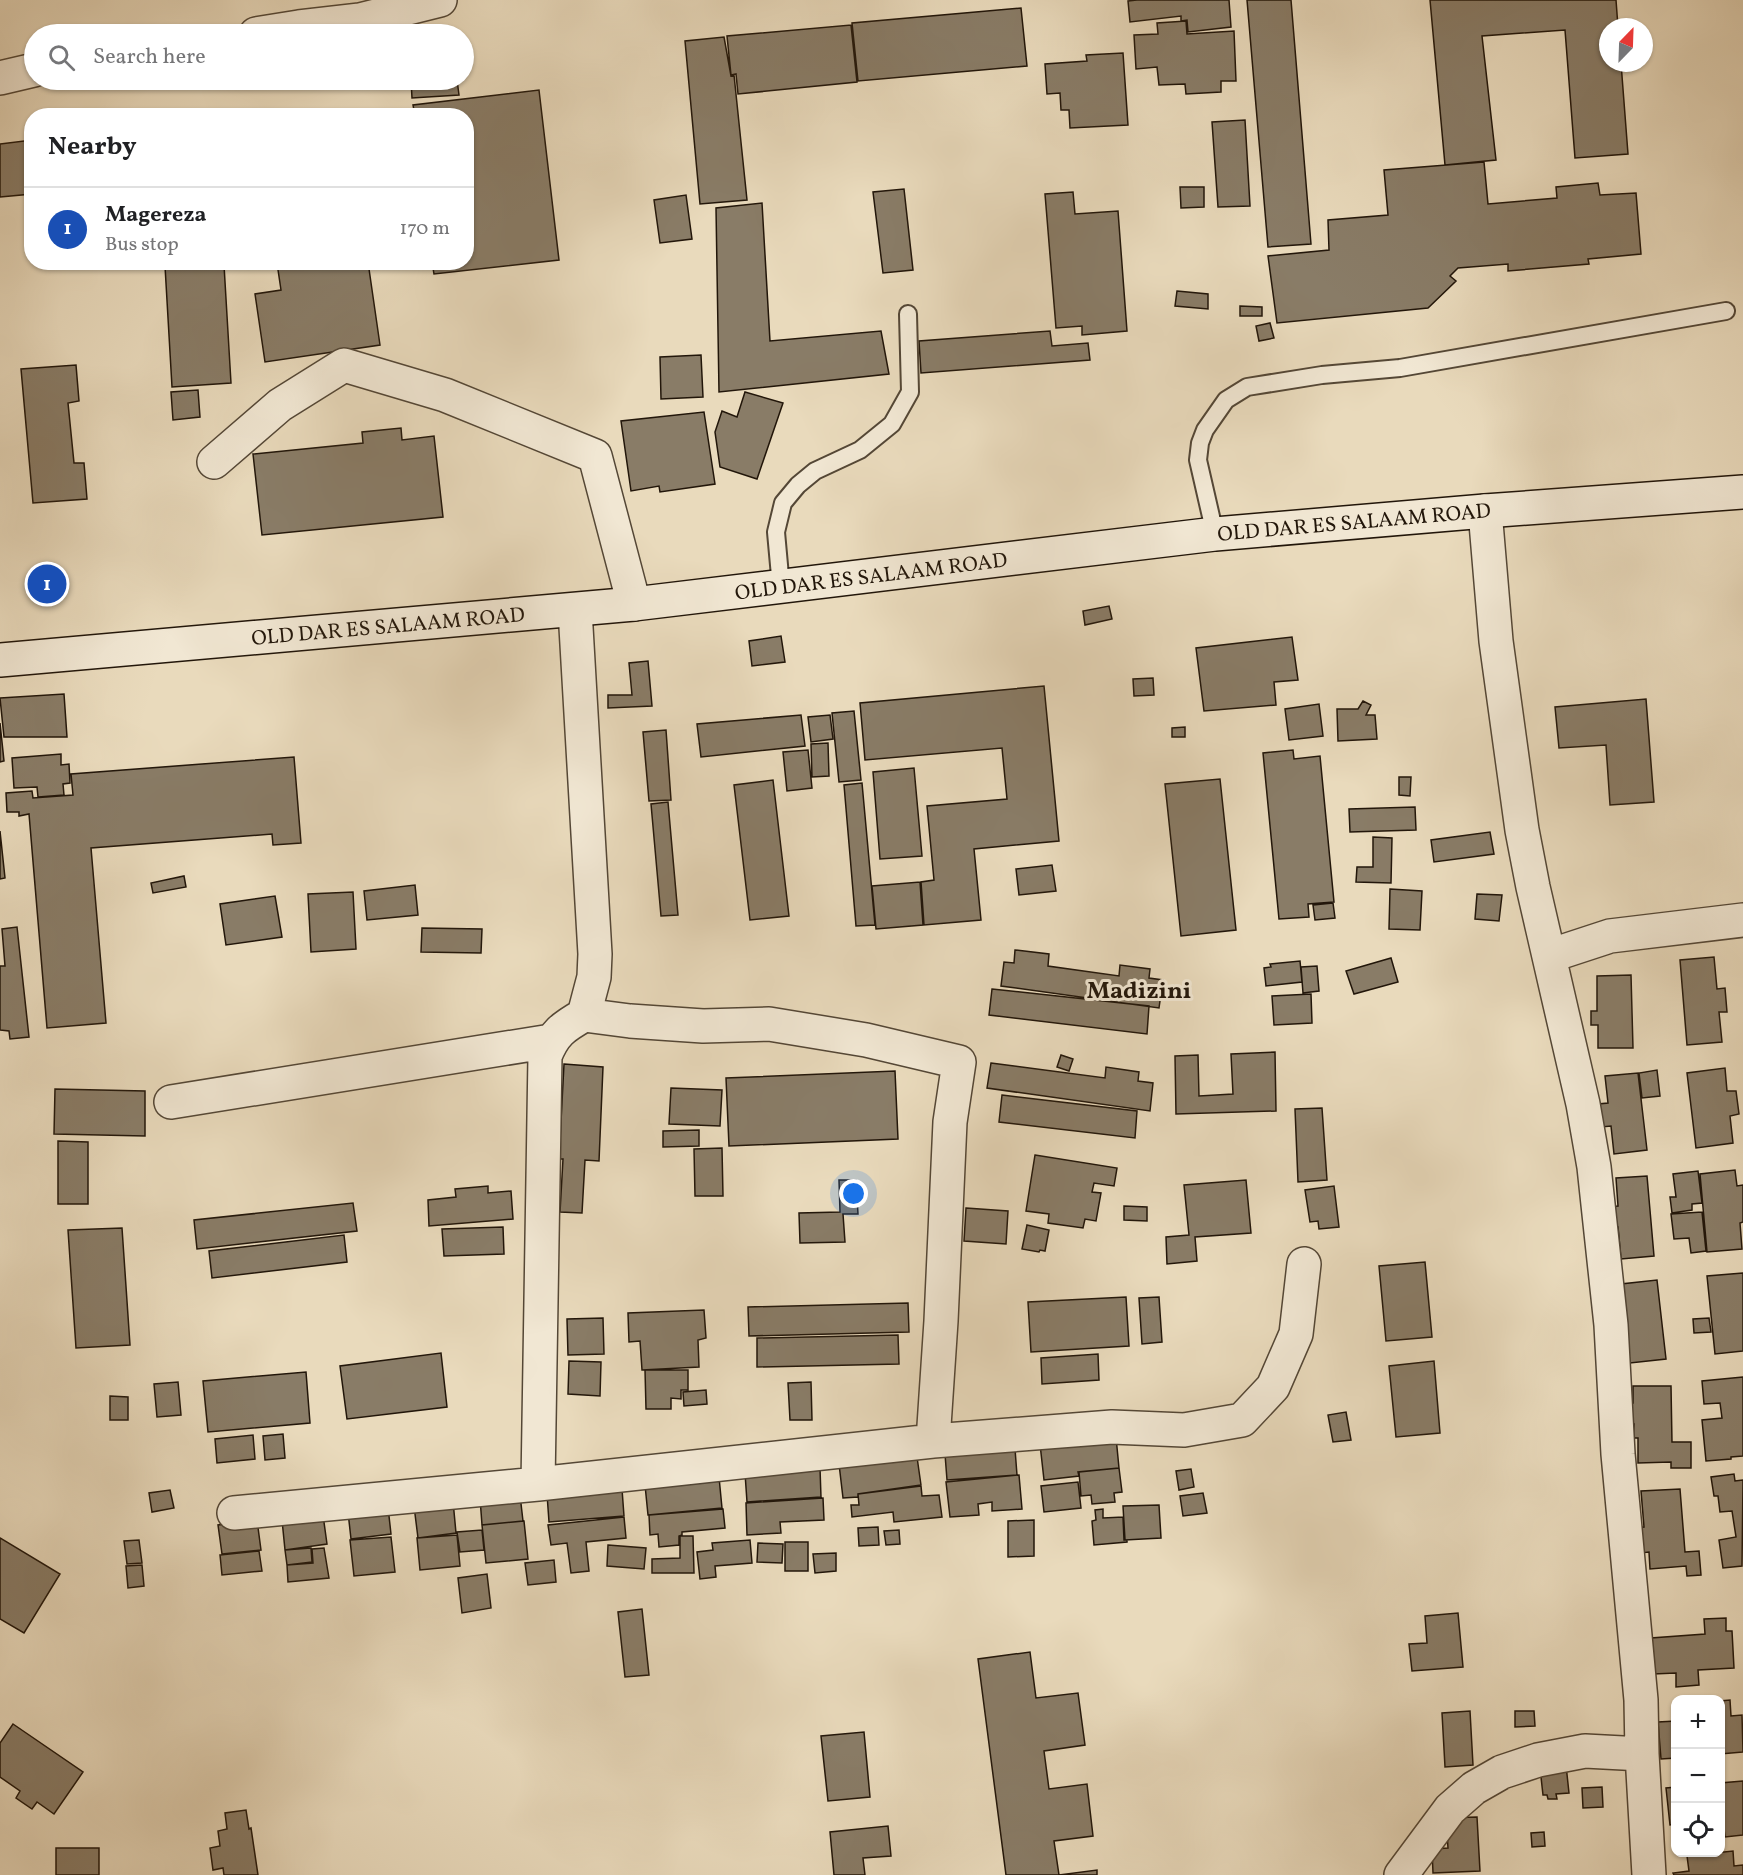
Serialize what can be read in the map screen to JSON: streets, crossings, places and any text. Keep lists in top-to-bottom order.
{
  "streets": {
    "street": ["OLD DAR ES SALAAM ROAD"]
  },
  "districts": ["Madizini"],
  "north": "top right",
  "page": {
    "search": "Search here",
    "heading": "Nearby",
    "list": [
      {
        "mark": "1",
        "name": "Magereza",
        "note": "Bus stop",
        "value": "170 m"
      }
    ],
    "pins": "1",
    "map_buttons": ["+", "−"]
  }
}
